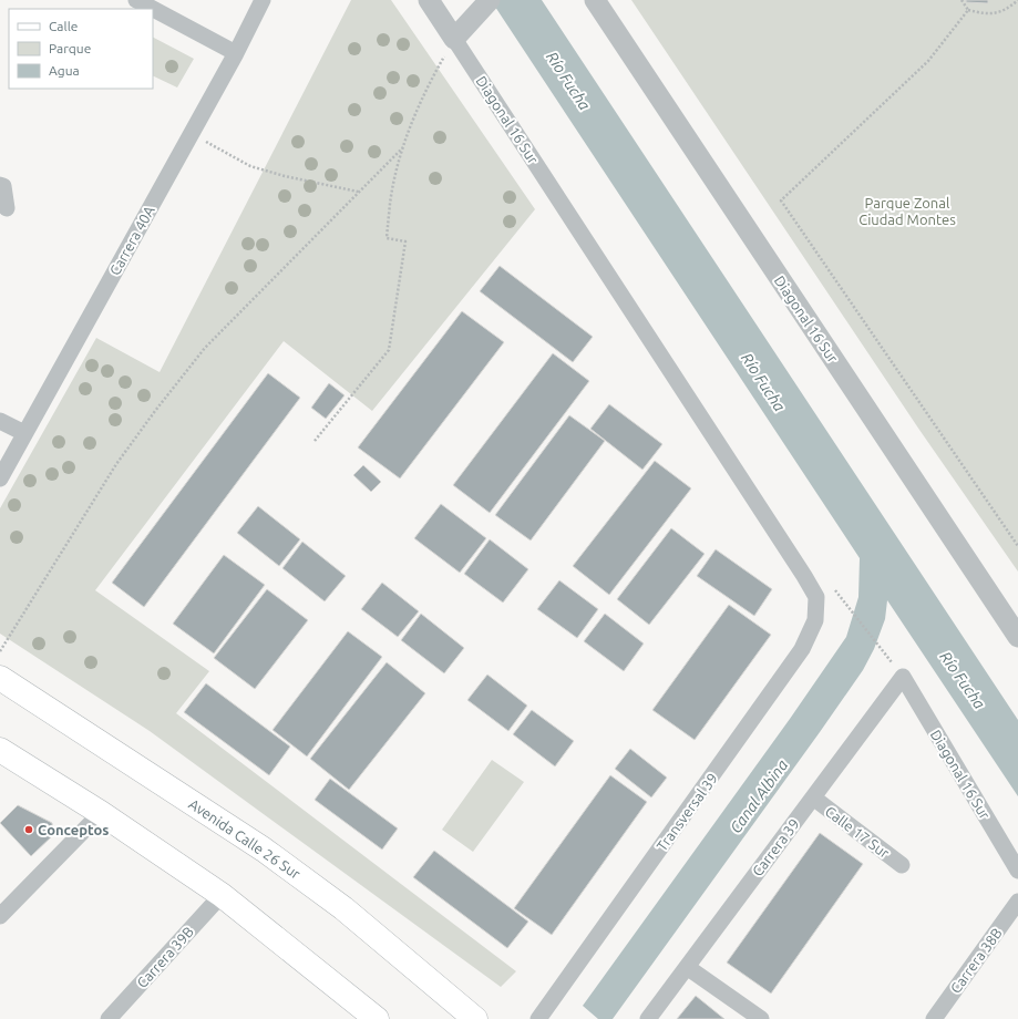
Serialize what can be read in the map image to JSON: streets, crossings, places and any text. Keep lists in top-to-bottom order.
{
  "streets": {
    "main road": ["Avenida Calle 26 Sur"],
    "street": [
      "Diagonal 16 Sur",
      "Carrera 40A",
      "Transversal 39",
      "Calle 17 Sur",
      "Carrera 39",
      "Carrera 39B",
      "Carrera 38B"
    ]
  },
  "crossings": [
    ["Diagonal 16 Sur", "Transversal 39"],
    ["Diagonal 16 Sur", "Carrera 39"],
    ["Calle 17 Sur", "Carrera 39"]
  ],
  "water": ["Río Fucha", "Canal Albina"],
  "parks": ["Parque Zonal Ciudad Montes"],
  "places": ["Conceptos"],
  "legend": ["Calle", "Parque", "Agua"]
}
